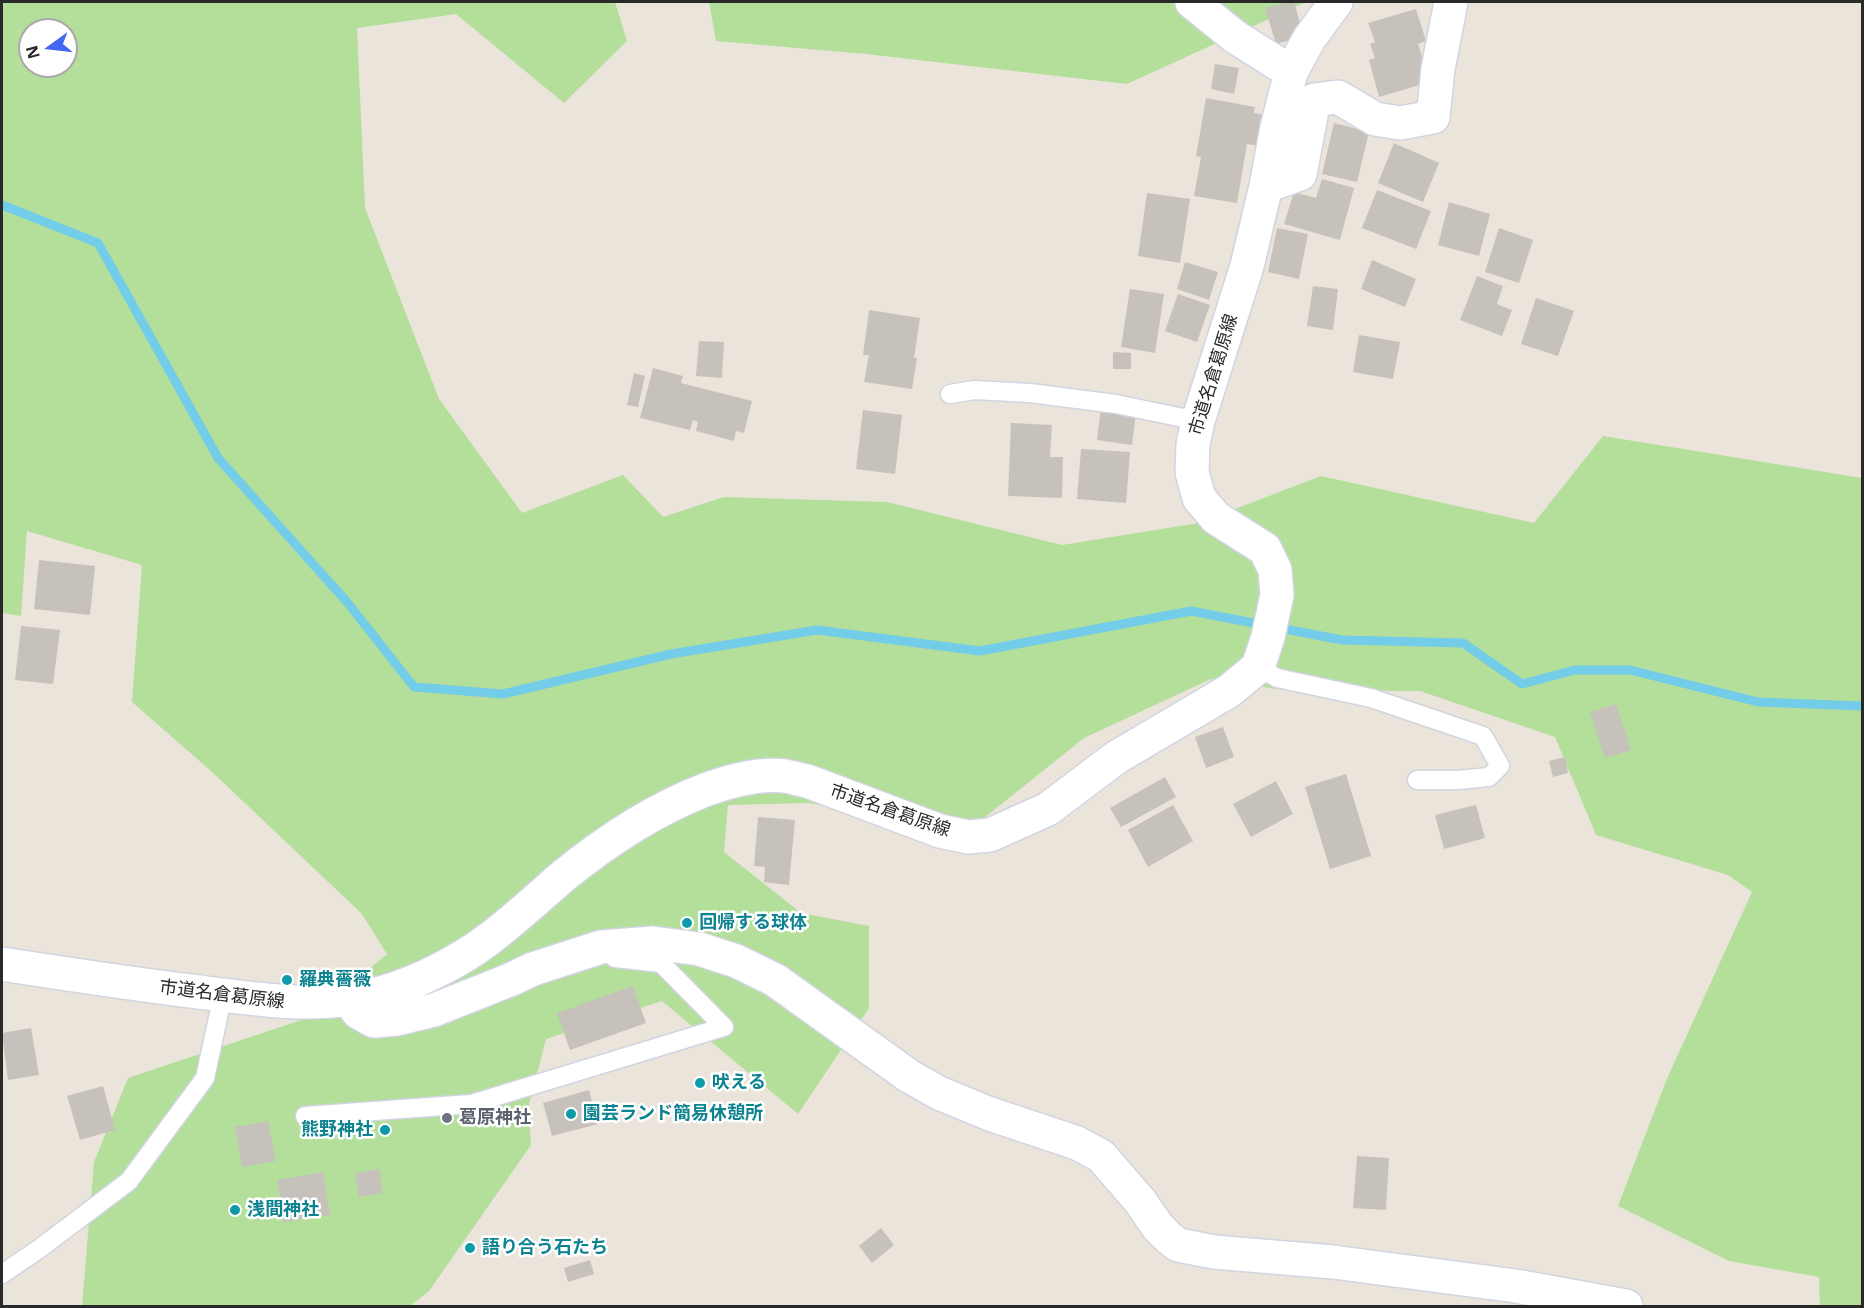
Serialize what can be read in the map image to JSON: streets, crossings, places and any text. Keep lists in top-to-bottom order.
{
  "streets": {
    "street": ["市道名倉葛原線"]
  },
  "places": [
    "回帰する球体",
    "羅典薔薇",
    "吠える",
    "園芸ランド簡易休憩所",
    "葛原神社",
    "熊野神社",
    "浅間神社",
    "語り合う石たち"
  ],
  "north": "left"
}
